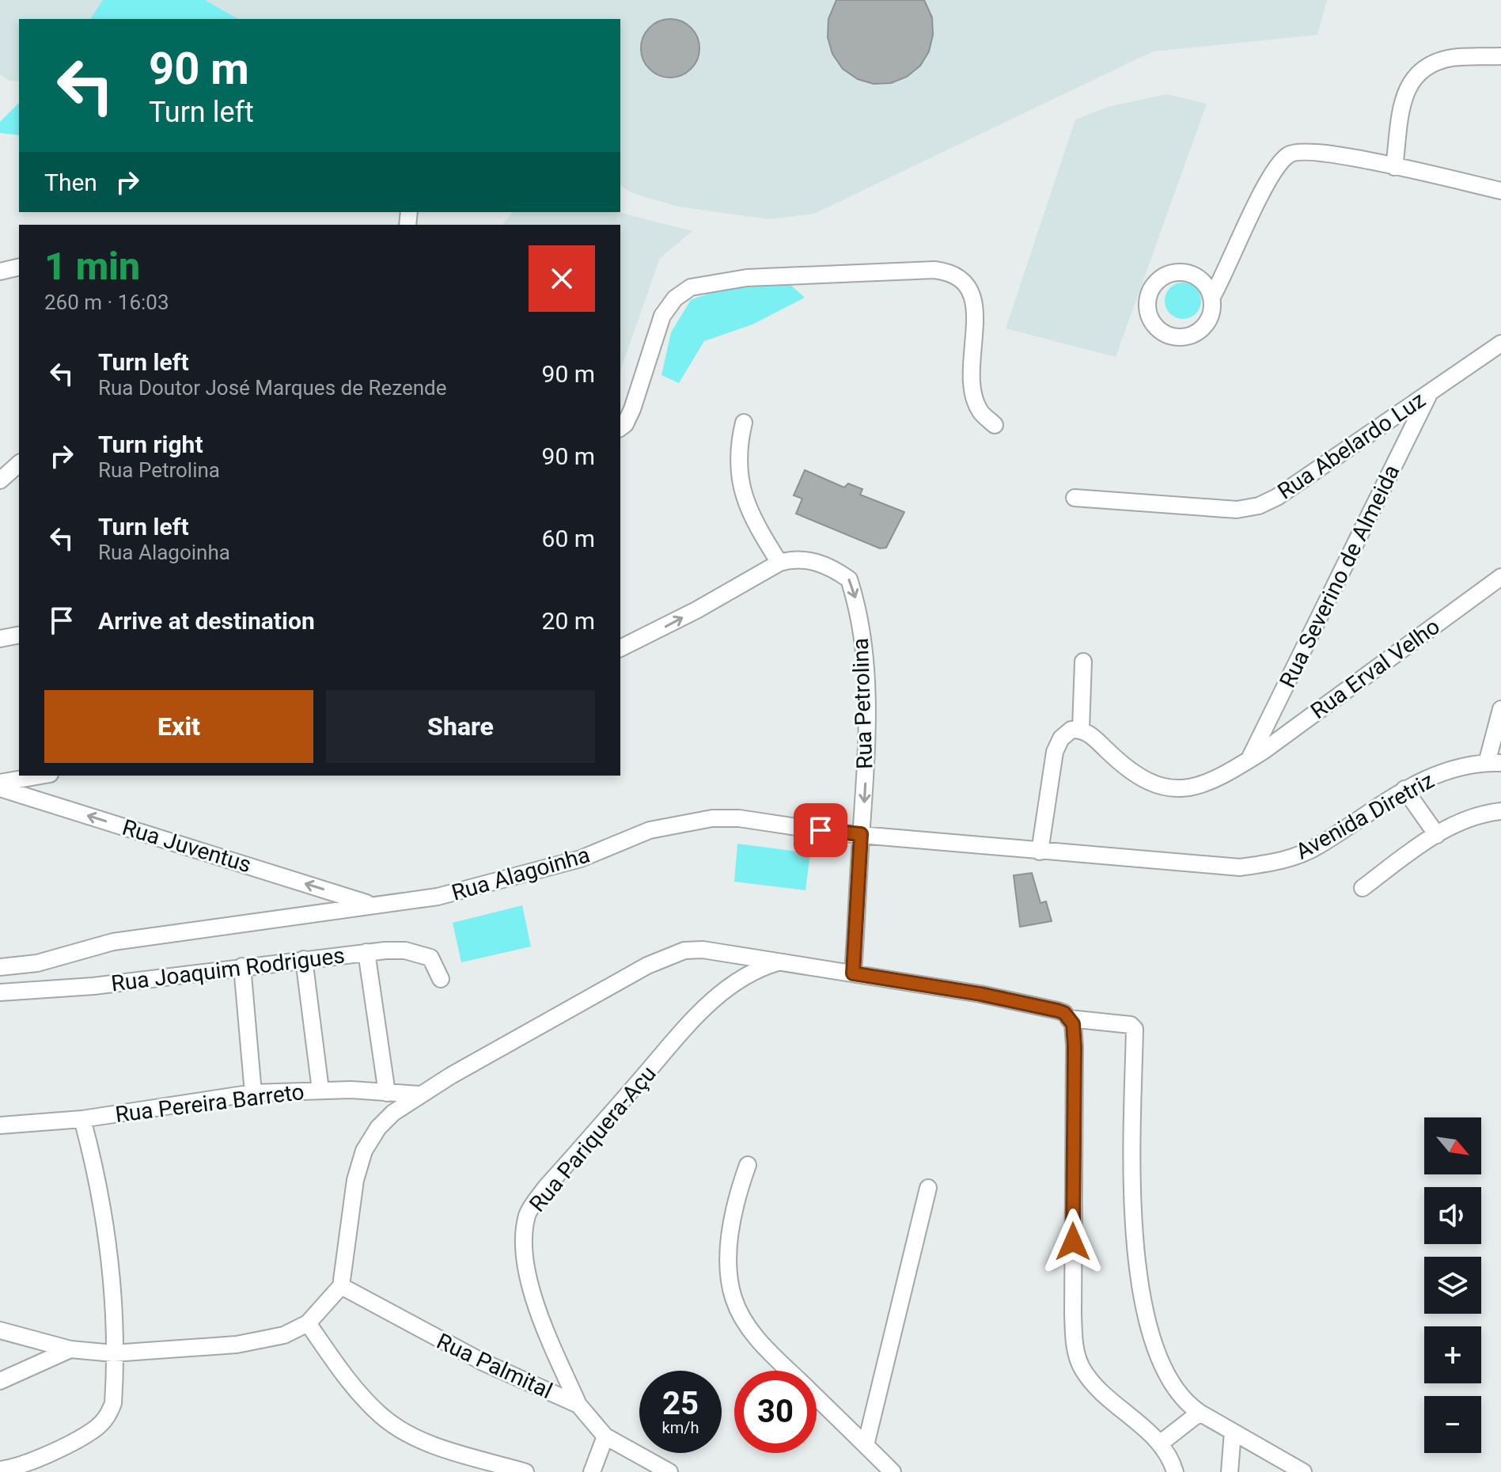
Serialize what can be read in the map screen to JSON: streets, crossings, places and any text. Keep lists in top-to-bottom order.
{
  "streets": {
    "street": [
      "Rua Abelardo Luz",
      "Rua Severino de Almeida",
      "Rua Erval Velho",
      "Rua Petrolina",
      "Avenida Diretriz",
      "Rua Juventus",
      "Rua Alagoinha",
      "Rua Joaquim Rodrigues",
      "Rua Pereira Barreto",
      "Rua Pariquera-Açu",
      "Rua Palmital"
    ]
  },
  "crossings": [
    ["Rua Abelardo Luz", "Rua Severino de Almeida"],
    ["Rua Severino de Almeida", "Rua Erval Velho"],
    ["Rua Petrolina", "Rua Alagoinha"],
    ["Avenida Diretriz", "Rua Alagoinha"],
    ["Rua Juventus", "Rua Alagoinha"],
    ["Rua Pariquera-Açu", "Rua Palmital"]
  ],
  "one_way": ["Rua Juventus"],
  "north": "bottom right",
  "page": {
    "turn": ["90 m", "Turn left"],
    "then": "Then",
    "heading": ["1 min", "260 m · 16:03"],
    "list": [
      {
        "name": "Turn left",
        "note": "Rua Doutor José Marques de Rezende",
        "value": "90 m"
      },
      {
        "name": "Turn right",
        "note": "Rua Petrolina",
        "value": "90 m"
      },
      {
        "name": "Turn left",
        "note": "Rua Alagoinha",
        "value": "60 m"
      },
      {
        "name": "Arrive at destination",
        "value": "20 m"
      }
    ],
    "buttons": ["Exit", "Share"],
    "map_buttons": ["+", "−"],
    "speed": "25 km/h",
    "limit": "30"
  }
}
